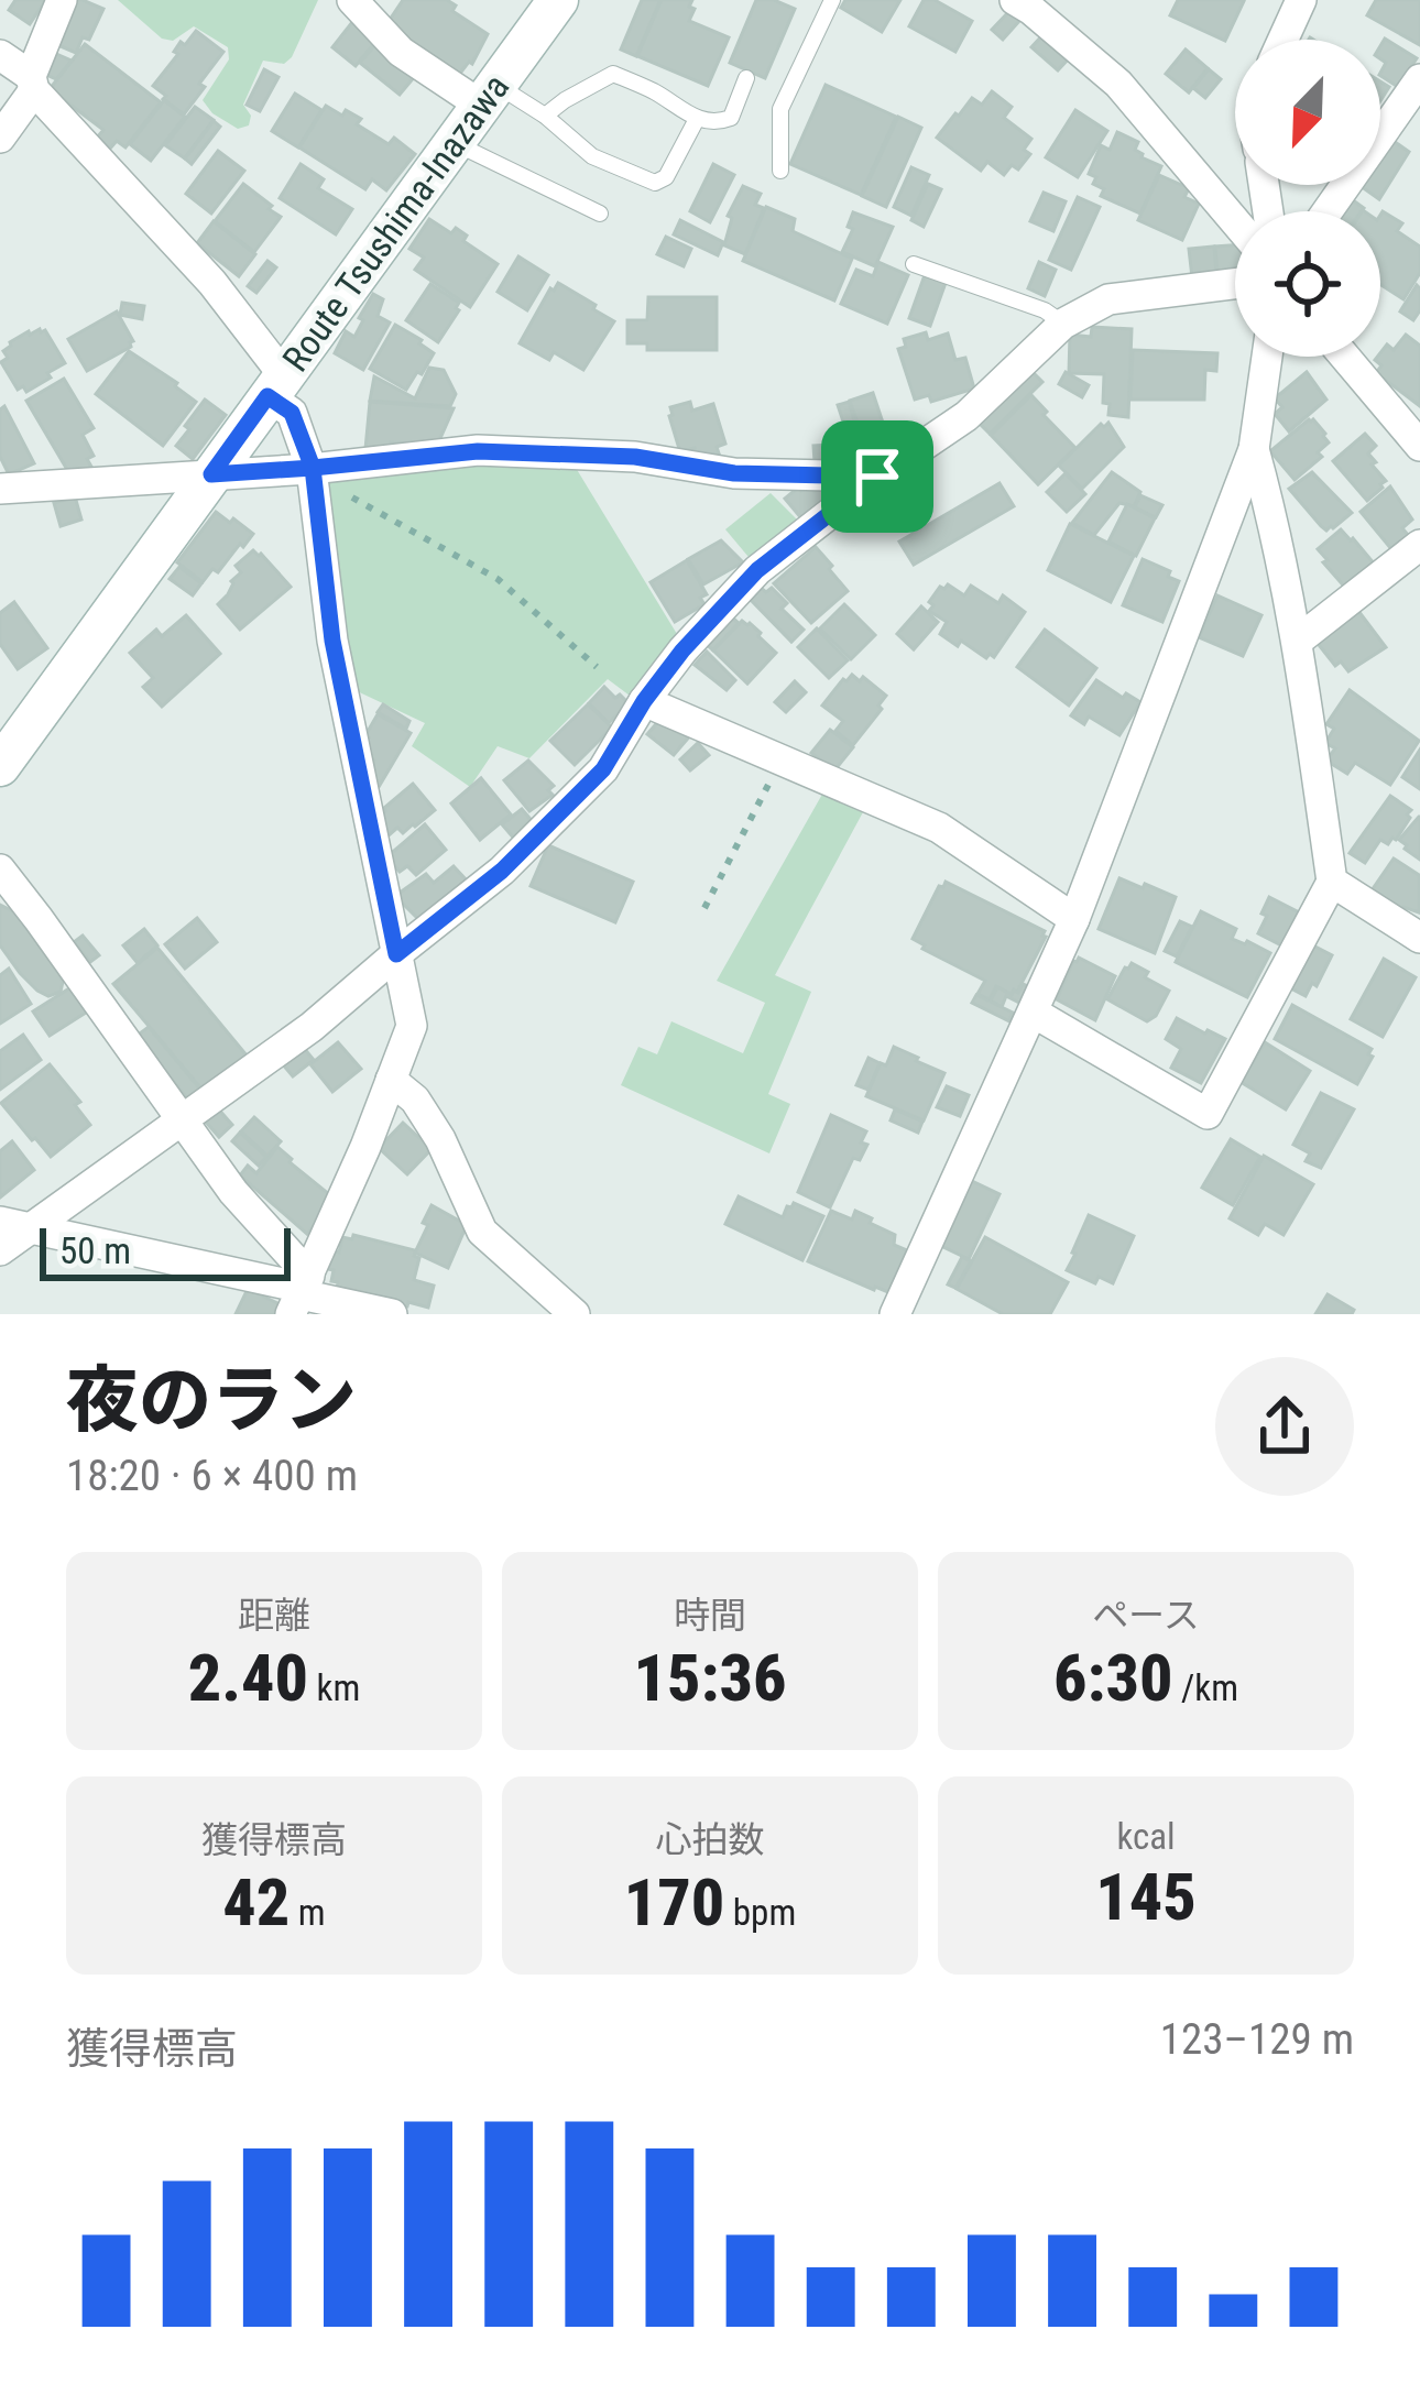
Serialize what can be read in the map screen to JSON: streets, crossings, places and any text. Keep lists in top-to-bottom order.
{
  "streets": {
    "main road": ["Route Tsushima-Inazawa"]
  },
  "scale_bar": "50 m",
  "north": "bottom left",
  "page": {
    "scale": "50 m",
    "heading": ["夜のラン", "18:20 · 6 × 400 m"],
    "stats": [
      ["距離", "2.40 km"],
      ["時間", "15:36"],
      ["ペース", "6:30 /km"],
      ["獲得標高", "42 m"],
      ["心拍数", "170 bpm"],
      ["kcal", "145"]
    ],
    "chart": ["獲得標高", "123–129 m"]
  }
}
